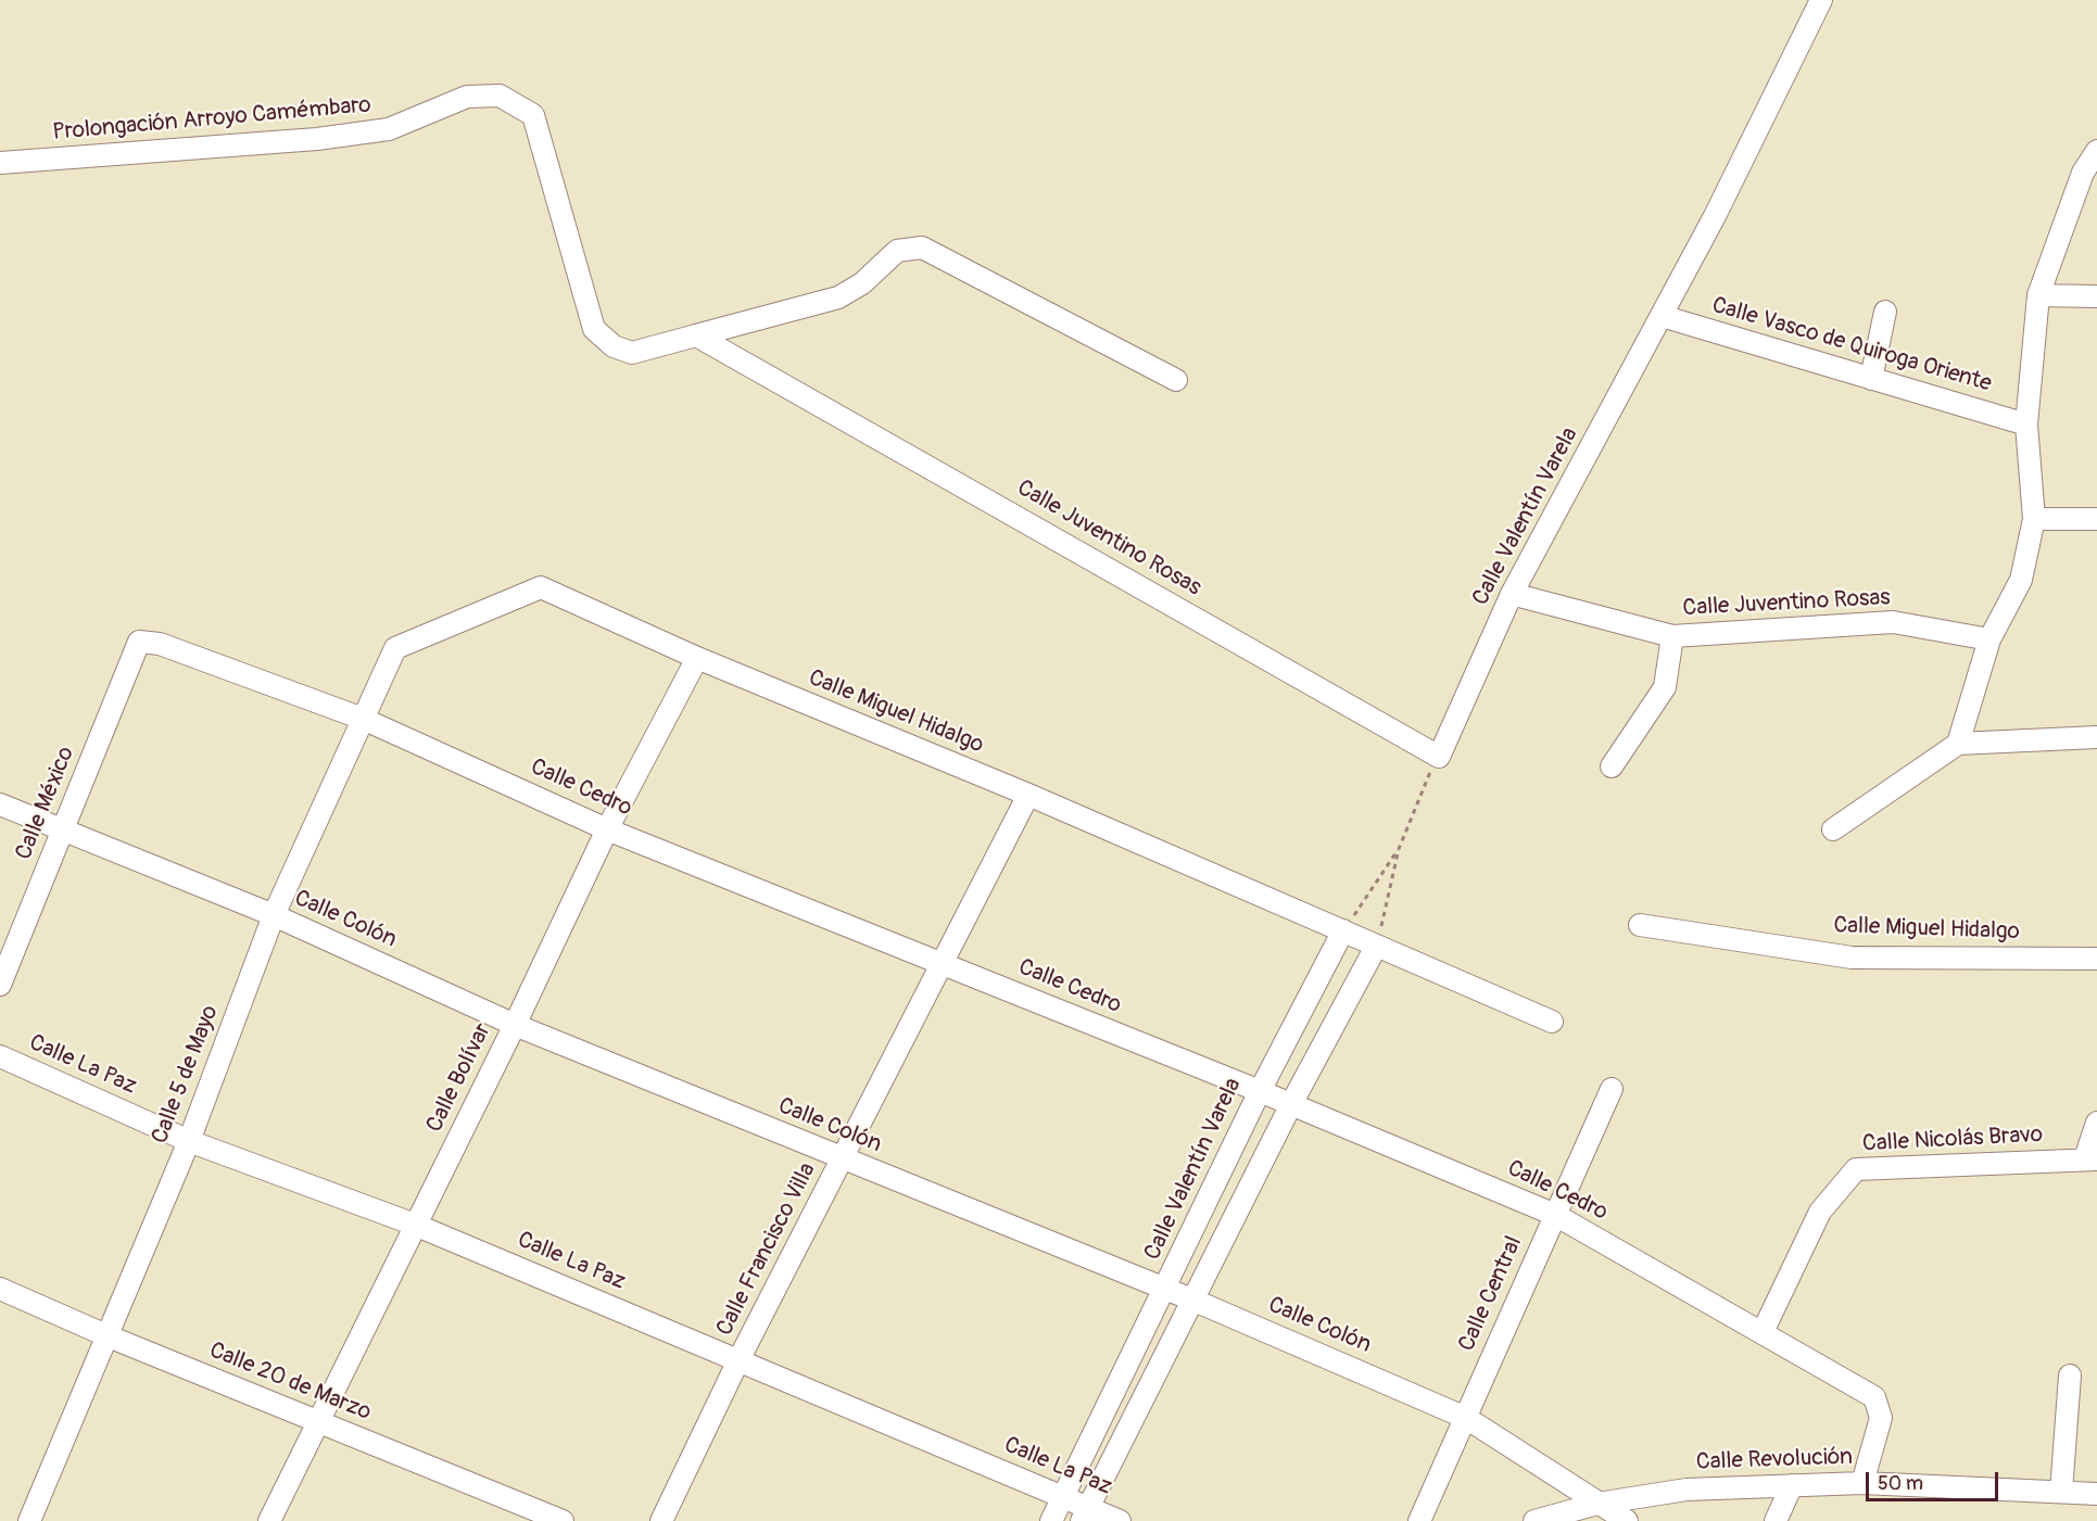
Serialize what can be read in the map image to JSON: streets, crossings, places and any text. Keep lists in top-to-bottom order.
{
  "streets": {
    "street": [
      "Prolongación Arroyo Camémbaro",
      "Calle Vasco de Quiroga Oriente",
      "Calle Valentín Varela",
      "Calle Juventino Rosas",
      "Calle Miguel Hidalgo",
      "Calle Cedro",
      "Calle México",
      "Calle Colón",
      "Calle La Paz",
      "Calle 5 de Mayo",
      "Calle Bolívar",
      "Calle Nicolás Bravo",
      "Calle Francisco Villa",
      "Calle Central",
      "Calle 20 de Marzo",
      "Calle Revolución"
    ]
  },
  "crossings": [
    ["Prolongación Arroyo Camémbaro", "Calle Juventino Rosas"],
    ["Calle Vasco de Quiroga Oriente", "Calle Valentín Varela"],
    ["Calle Valentín Varela", "Calle Juventino Rosas"],
    ["Calle Valentín Varela", "Calle Miguel Hidalgo"],
    ["Calle Valentín Varela", "Calle Cedro"],
    ["Calle Valentín Varela", "Calle Colón"],
    ["Calle Valentín Varela", "Calle La Paz"],
    ["Calle Miguel Hidalgo", "Calle 5 de Mayo"],
    ["Calle Miguel Hidalgo", "Calle Bolívar"],
    ["Calle Miguel Hidalgo", "Calle Francisco Villa"],
    ["Calle Cedro", "Calle México"],
    ["Calle Cedro", "Calle 5 de Mayo"],
    ["Calle Cedro", "Calle Bolívar"],
    ["Calle Cedro", "Calle Nicolás Bravo"],
    ["Calle Cedro", "Calle Francisco Villa"],
    ["Calle Cedro", "Calle Central"],
    ["Calle Cedro", "Calle Revolución"],
    ["Calle México", "Calle Colón"],
    ["Calle Colón", "Calle 5 de Mayo"],
    ["Calle Colón", "Calle Bolívar"],
    ["Calle Colón", "Calle Francisco Villa"],
    ["Calle Colón", "Calle Central"],
    ["Calle Colón", "Calle Revolución"],
    ["Calle La Paz", "Calle 5 de Mayo"],
    ["Calle La Paz", "Calle Bolívar"],
    ["Calle La Paz", "Calle Francisco Villa"],
    ["Calle 5 de Mayo", "Calle 20 de Marzo"],
    ["Calle Bolívar", "Calle 20 de Marzo"]
  ],
  "scale_bar": "50 m"
}
